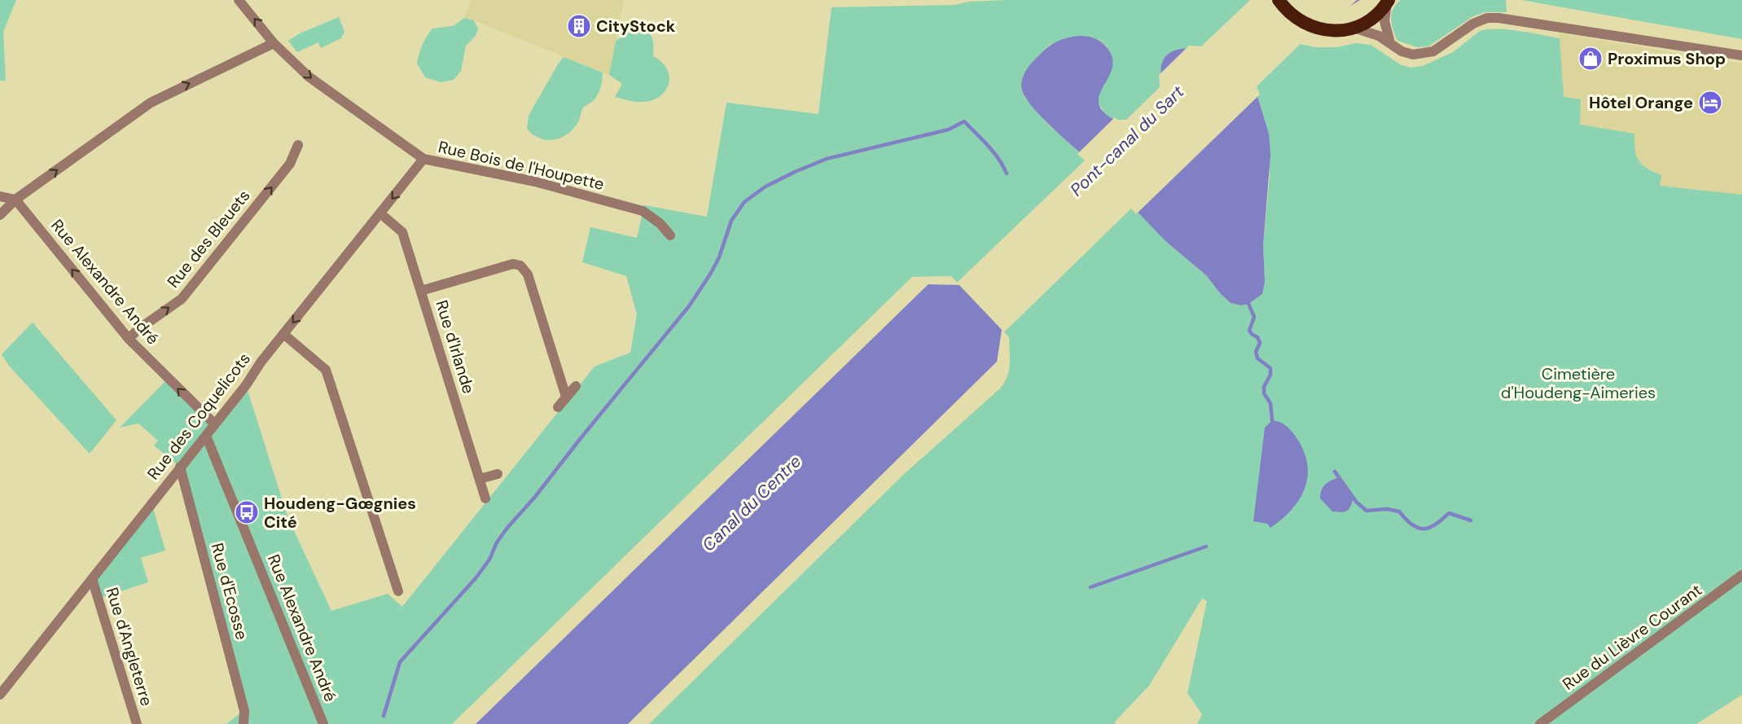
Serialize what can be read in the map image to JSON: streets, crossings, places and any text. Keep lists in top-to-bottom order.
{
  "streets": {
    "street": [
      "Rue Bois de l'Houpette",
      "Rue des Bleuets",
      "Rue Alexandre André",
      "Rue d'Irlande",
      "Rue des Coquelicots",
      "Rue d'Ecosse",
      "Rue du Lièvre Courant",
      "Rue d'Angleterre"
    ]
  },
  "crossings": [
    ["Rue Bois de l'Houpette", "Rue des Coquelicots"],
    ["Rue des Bleuets", "Rue Alexandre André"],
    ["Rue Alexandre André", "Rue des Coquelicots"],
    ["Rue d'Irlande", "Rue des Coquelicots"],
    ["Rue des Coquelicots", "Rue d'Ecosse"],
    ["Rue des Coquelicots", "Rue d'Angleterre"]
  ],
  "one_way": ["Rue des Bleuets", "Rue Alexandre André"],
  "water": ["Pont-canal du Sart", "Canal du Centre"],
  "parks": ["Cimetière d'Houdeng-Aimeries"],
  "places": {
    "building": ["CityStock"],
    "shop": ["Proximus Shop"],
    "hotel": ["Hôtel Orange"],
    "bus stop": ["Houdeng-Gœgnies Cité"]
  }
}
